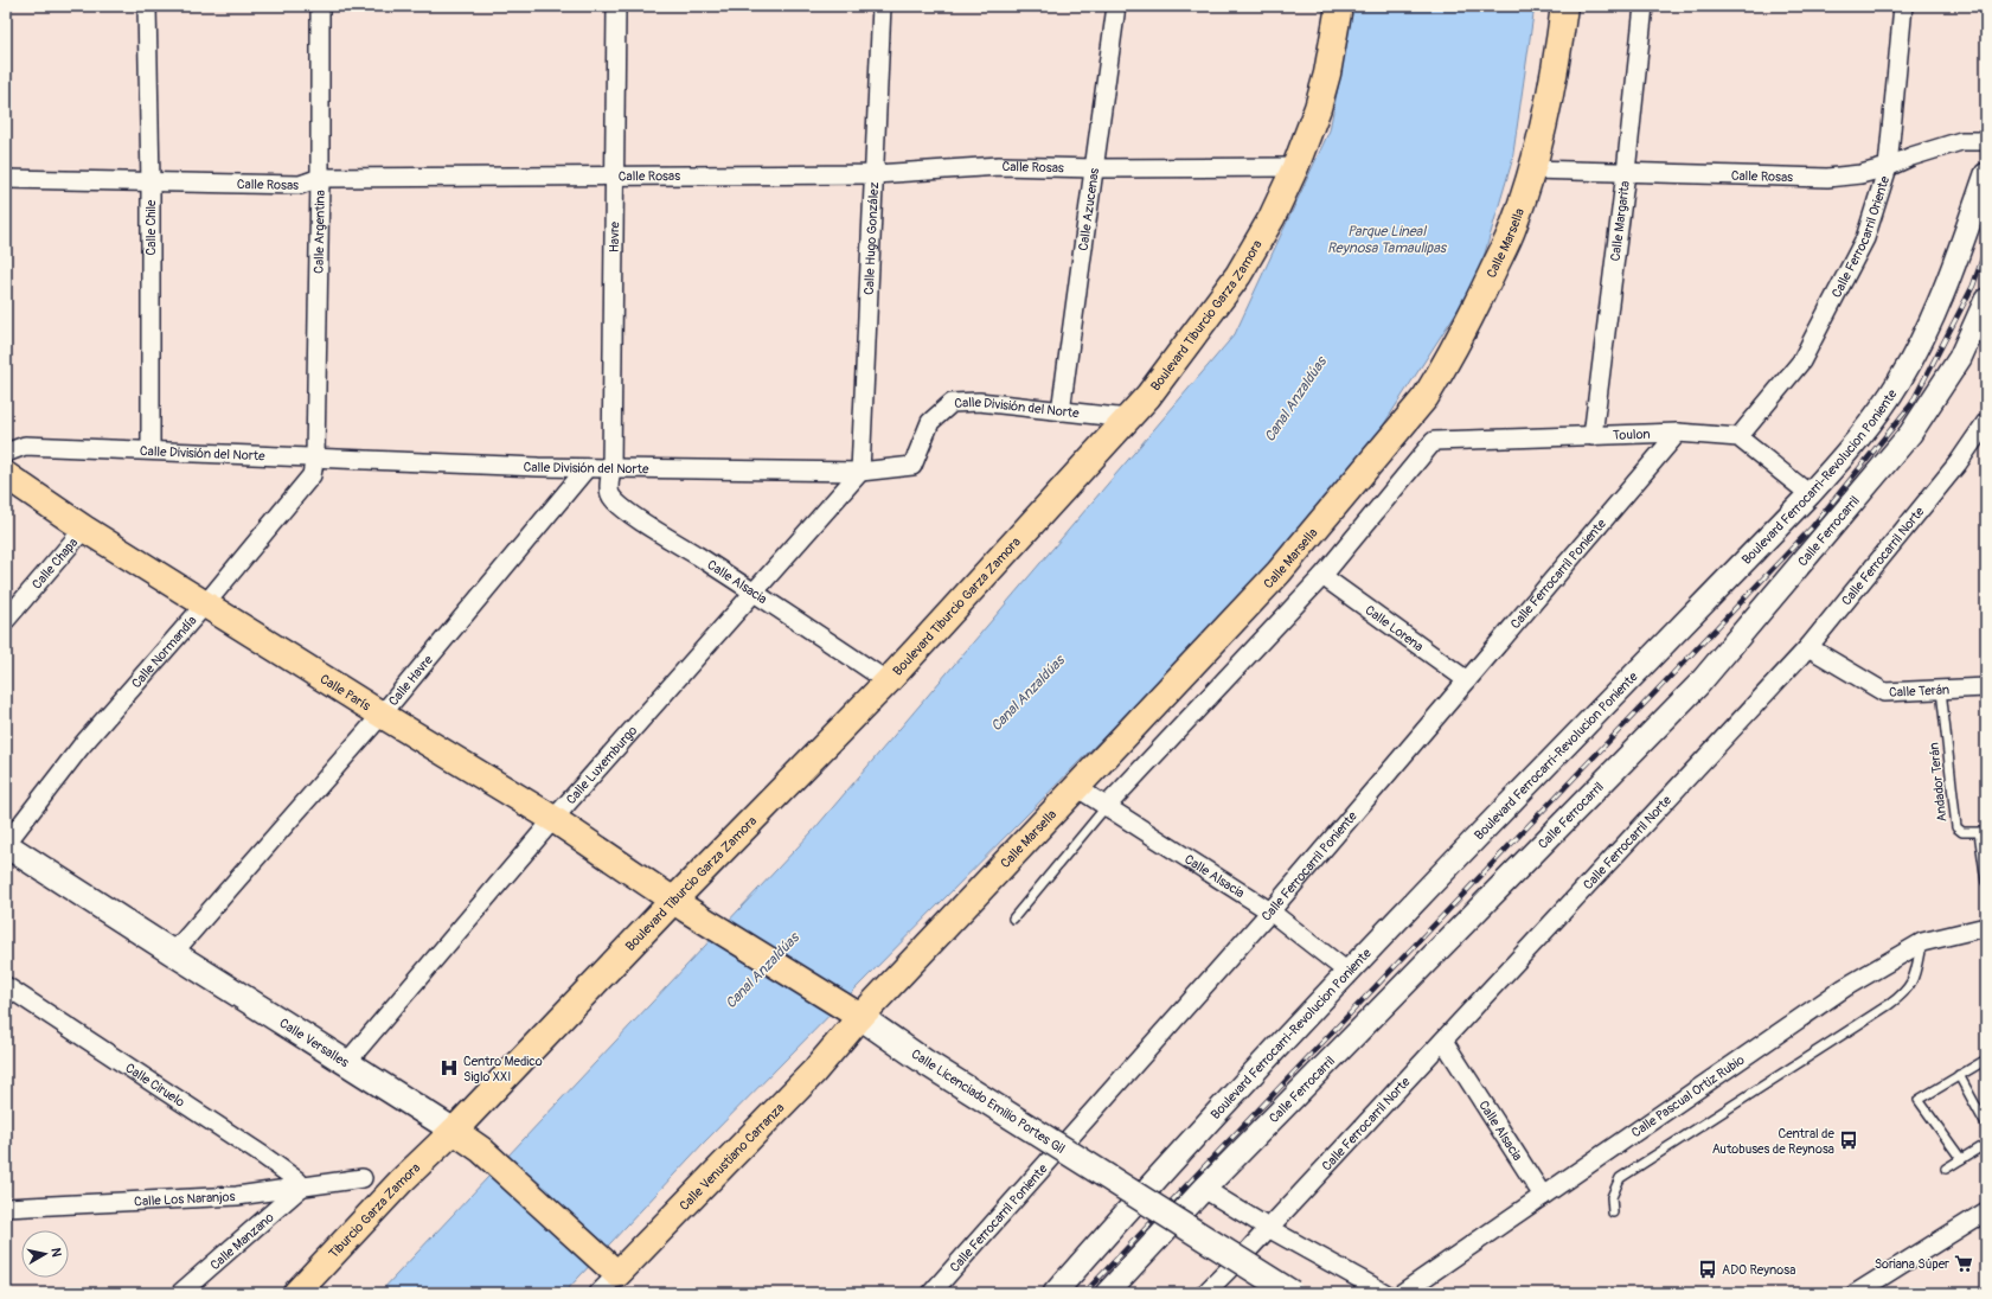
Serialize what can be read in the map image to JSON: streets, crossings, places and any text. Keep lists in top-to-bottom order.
{
  "streets": {
    "main road": [
      "Calle Marsella",
      "Boulevard Tiburcio Garza Zamora",
      "Calle París",
      "Calle Versalles",
      "Calle Licenciado Emilio Portes Gil",
      "Calle Venustiano Carranza",
      "Tiburcio Garza Zamora"
    ],
    "street": [
      "Calle Rosas",
      "Calle Azucenas",
      "Calle Margarita",
      "Calle Chile",
      "Calle Argentina",
      "Calle Ferrocarril Oriente",
      "Havre",
      "Calle Hugo González",
      "Calle División del Norte",
      "Toulon",
      "Boulevard Ferrocarri-Revolucion Poniente",
      "Calle Ferrocarril",
      "Calle Ferrocarril Norte",
      "Calle Chapa",
      "Calle Ferrocarril Poniente",
      "Calle Alsacia",
      "Calle Lorena",
      "Calle Normandía",
      "Calle Havre",
      "Calle Terán",
      "Calle Luxemburgo",
      "Calle Ciruelo",
      "Calle Pascual Ortiz Rubio",
      "Calle Los Naranjos",
      "Calle Manzano"
    ],
    "lane": ["Andador Terán"]
  },
  "crossings": [
    ["Calle Rosas", "Calle Azucenas"],
    ["Calle Rosas", "Calle Margarita"],
    ["Calle Rosas", "Calle Chile"],
    ["Calle Rosas", "Calle Argentina"],
    ["Calle Rosas", "Calle Ferrocarril Oriente"],
    ["Calle Rosas", "Havre"],
    ["Calle Rosas", "Calle Hugo González"],
    ["Calle Rosas", "Calle Marsella"],
    ["Calle Rosas", "Boulevard Tiburcio Garza Zamora"],
    ["Calle Azucenas", "Calle División del Norte"],
    ["Calle Margarita", "Toulon"],
    ["Calle Chile", "Calle División del Norte"],
    ["Calle Argentina", "Calle División del Norte"],
    ["Calle Argentina", "Calle Normandía"],
    ["Calle Ferrocarril Oriente", "Toulon"],
    ["Havre", "Calle División del Norte"],
    ["Havre", "Calle Alsacia"],
    ["Calle Hugo González", "Calle División del Norte"],
    ["Calle Hugo González", "Calle Luxemburgo"],
    ["Calle Marsella", "Calle Alsacia"],
    ["Calle Marsella", "Calle Licenciado Emilio Portes Gil"],
    ["Calle Marsella", "Calle Venustiano Carranza"],
    ["Boulevard Tiburcio Garza Zamora", "Calle División del Norte"],
    ["Boulevard Tiburcio Garza Zamora", "Calle Alsacia"],
    ["Boulevard Tiburcio Garza Zamora", "Calle París"],
    ["Boulevard Tiburcio Garza Zamora", "Calle Versalles"],
    ["Boulevard Tiburcio Garza Zamora", "Calle Licenciado Emilio Portes Gil"],
    ["Boulevard Tiburcio Garza Zamora", "Tiburcio Garza Zamora"],
    ["Calle División del Norte", "Calle Alsacia"],
    ["Calle División del Norte", "Calle Normandía"],
    ["Calle División del Norte", "Calle Havre"],
    ["Calle División del Norte", "Calle Luxemburgo"],
    ["Toulon", "Calle Ferrocarril Poniente"],
    ["Toulon", "Calle Lorena"],
    ["Boulevard Ferrocarri-Revolucion Poniente", "Calle Alsacia"],
    ["Calle Ferrocarril Norte", "Calle Alsacia"],
    ["Calle Ferrocarril Norte", "Calle Terán"],
    ["Calle Chapa", "Calle París"],
    ["Calle Ferrocarril Poniente", "Calle Alsacia"],
    ["Calle Ferrocarril Poniente", "Calle Lorena"],
    ["Calle Alsacia", "Calle Luxemburgo"],
    ["Calle Alsacia", "Calle Pascual Ortiz Rubio"],
    ["Calle Normandía", "Calle París"],
    ["Calle Normandía", "Calle Versalles"],
    ["Calle Havre", "Calle París"],
    ["Calle Havre", "Calle Versalles"],
    ["Calle Terán", "Andador Terán"],
    ["Calle París", "Calle Luxemburgo"],
    ["Calle París", "Calle Licenciado Emilio Portes Gil"],
    ["Calle Luxemburgo", "Calle Versalles"],
    ["Calle Versalles", "Calle Venustiano Carranza"],
    ["Calle Versalles", "Tiburcio Garza Zamora"],
    ["Calle Ciruelo", "Calle Los Naranjos"],
    ["Calle Ciruelo", "Calle Manzano"],
    ["Calle Licenciado Emilio Portes Gil", "Calle Venustiano Carranza"],
    ["Calle Los Naranjos", "Calle Manzano"]
  ],
  "water": ["Parque Lineal Reynosa Tamaulipas", "Canal Anzaldúas"],
  "places": {
    "hospital": ["Centro Medico Siglo XXI"],
    "bus stop": ["Central de Autobuses de Reynosa", "ADO Reynosa"],
    "supermarket": ["Soriana Súper"]
  },
  "north": "right"
}
